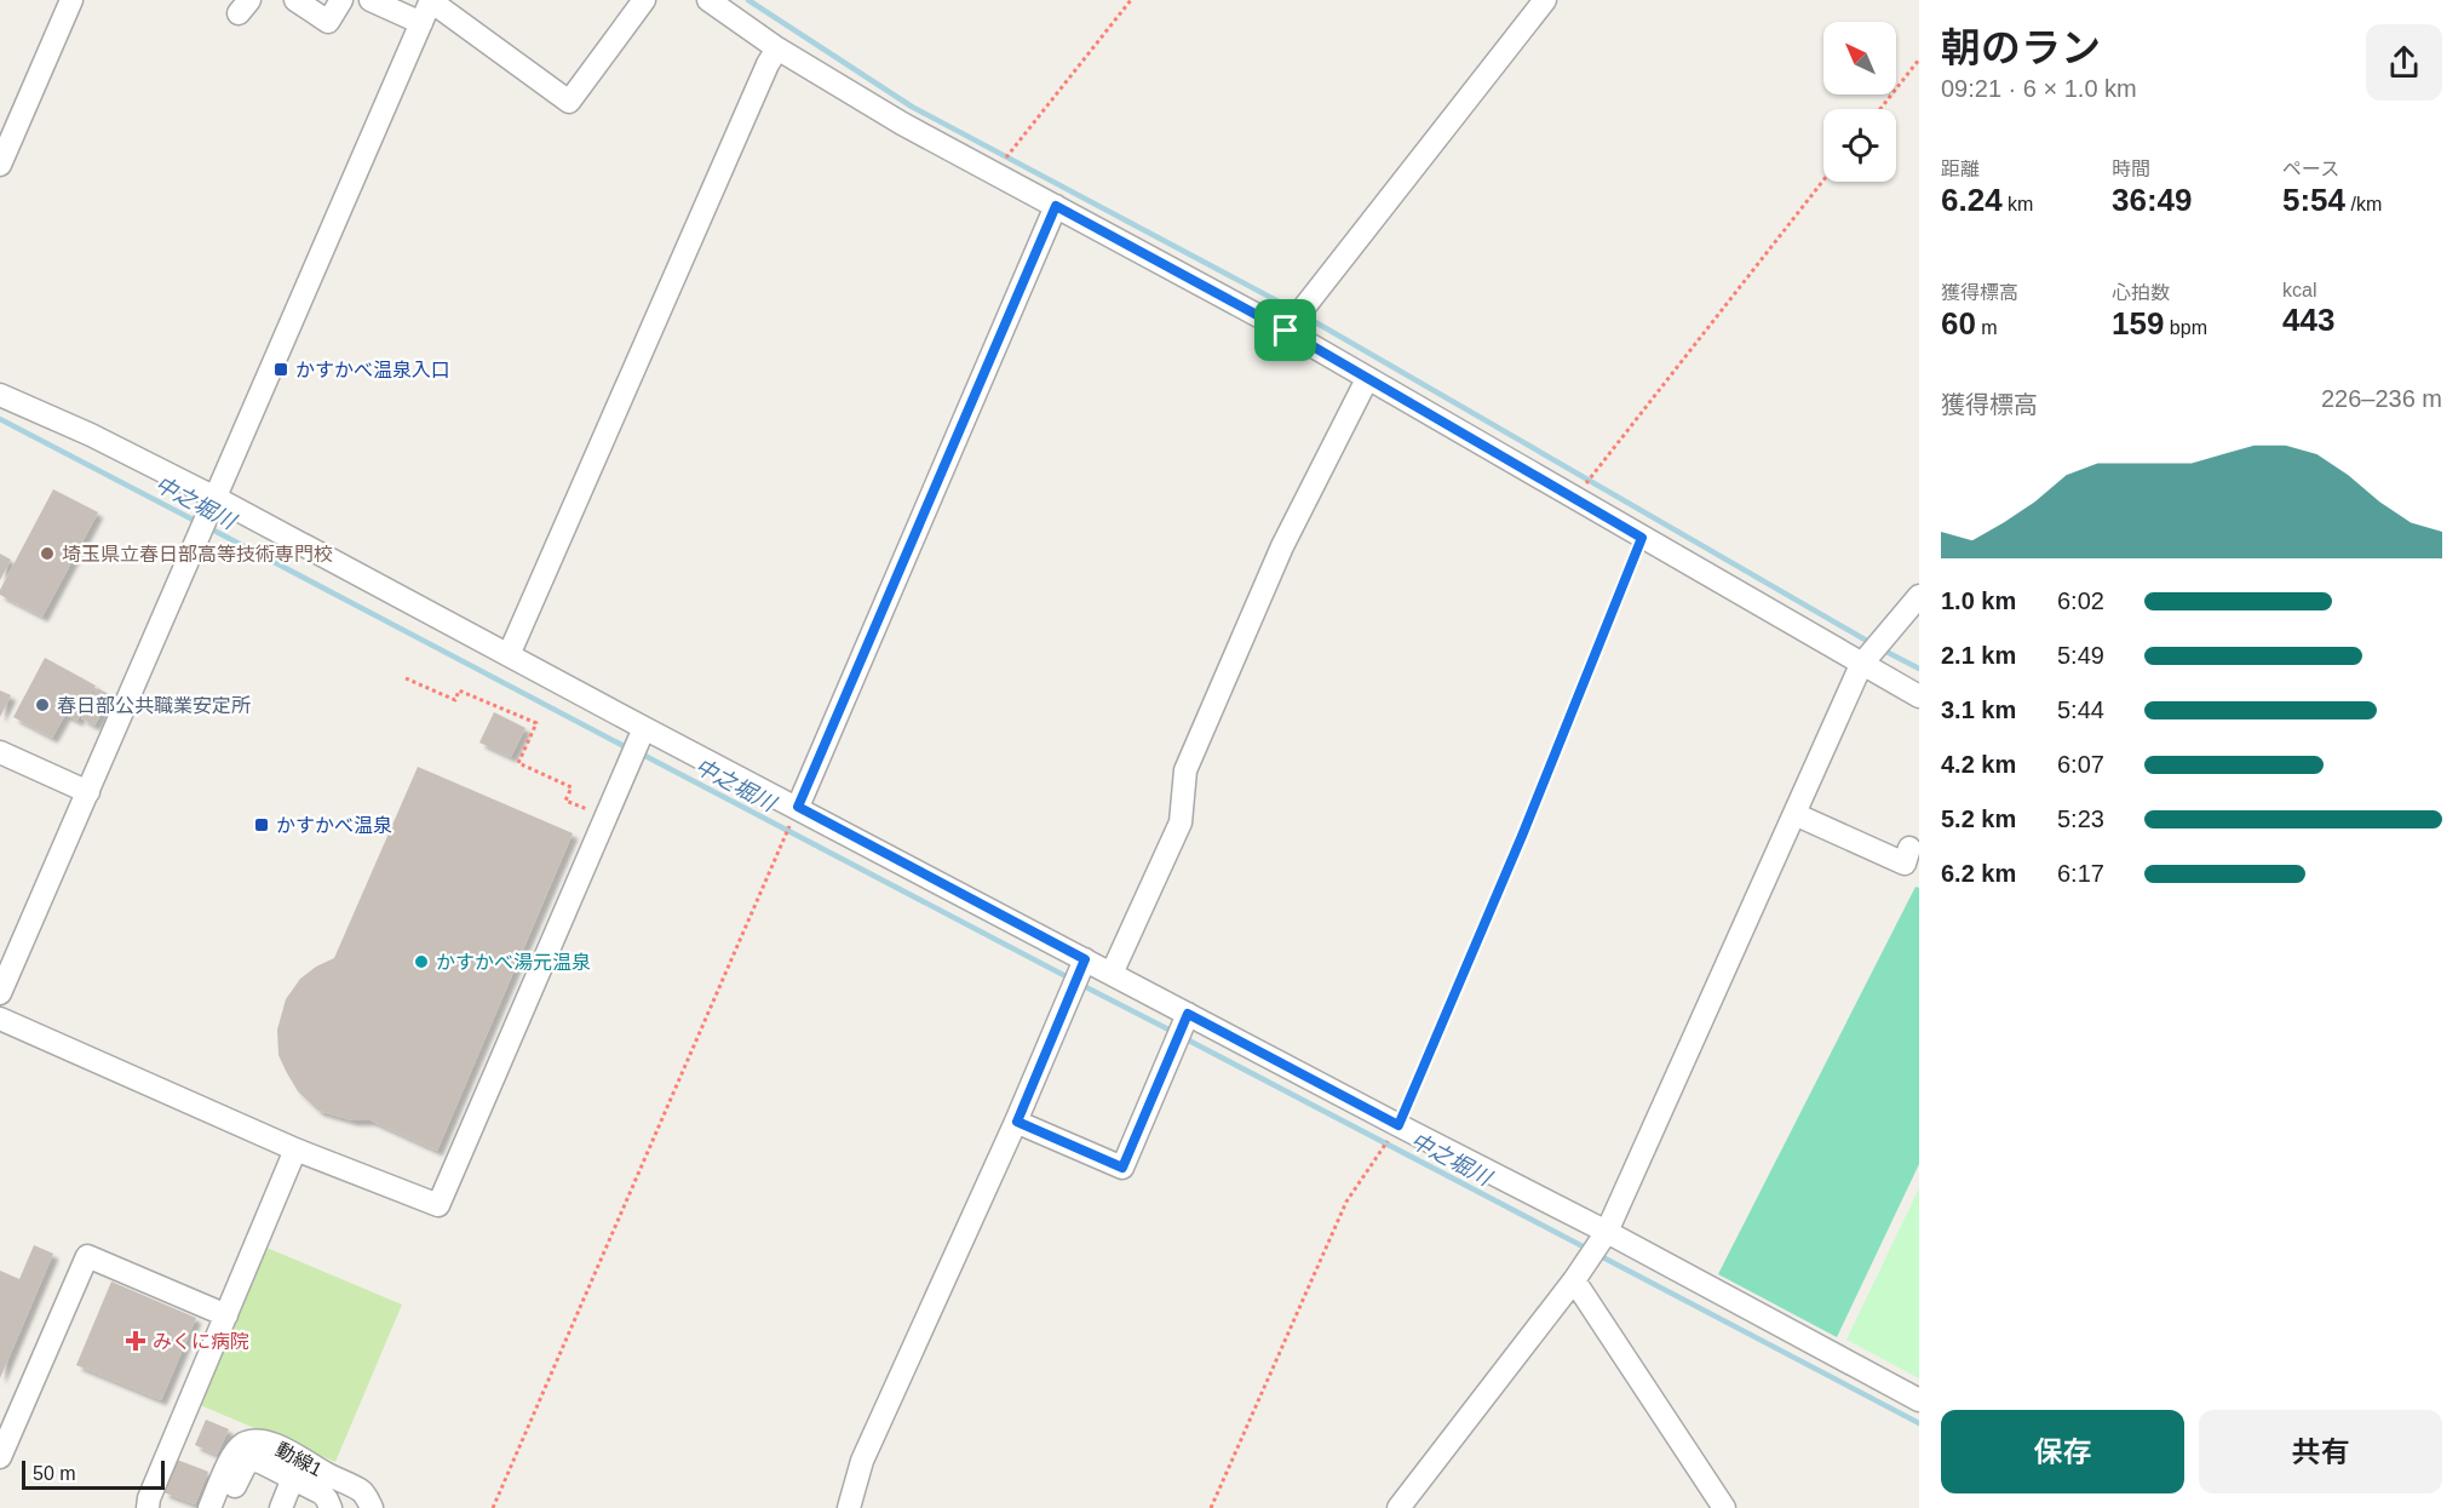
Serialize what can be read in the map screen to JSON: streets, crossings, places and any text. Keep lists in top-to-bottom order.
{
  "streets": {
    "street": ["動線1"]
  },
  "water": ["中之堀川"],
  "places": {
    "transit": ["かすかべ温泉入口", "かすかべ温泉"],
    "other": ["埼玉県立春日部高等技術専門校", "春日部公共職業安定所", "かすかべ湯元温泉"],
    "health": ["みくに病院"]
  },
  "scale_bar": "50 m",
  "north": "top left",
  "page": {
    "heading": ["朝のラン", "09:21 · 6 × 1.0 km"],
    "stats": [
      ["距離", "6.24 km"],
      ["時間", "36:49"],
      ["ペース", "5:54 /km"],
      ["獲得標高", "60 m"],
      ["心拍数", "159 bpm"],
      ["kcal", "443"]
    ],
    "chart": ["獲得標高", "226–236 m"],
    "list": [
      {
        "name": "1.0 km",
        "note": "6:02"
      },
      {
        "name": "2.1 km",
        "note": "5:49"
      },
      {
        "name": "3.1 km",
        "note": "5:44"
      },
      {
        "name": "4.2 km",
        "note": "6:07"
      },
      {
        "name": "5.2 km",
        "note": "5:23"
      },
      {
        "name": "6.2 km",
        "note": "6:17"
      }
    ],
    "buttons": ["保存", "共有"],
    "scale": "50 m"
  }
}
